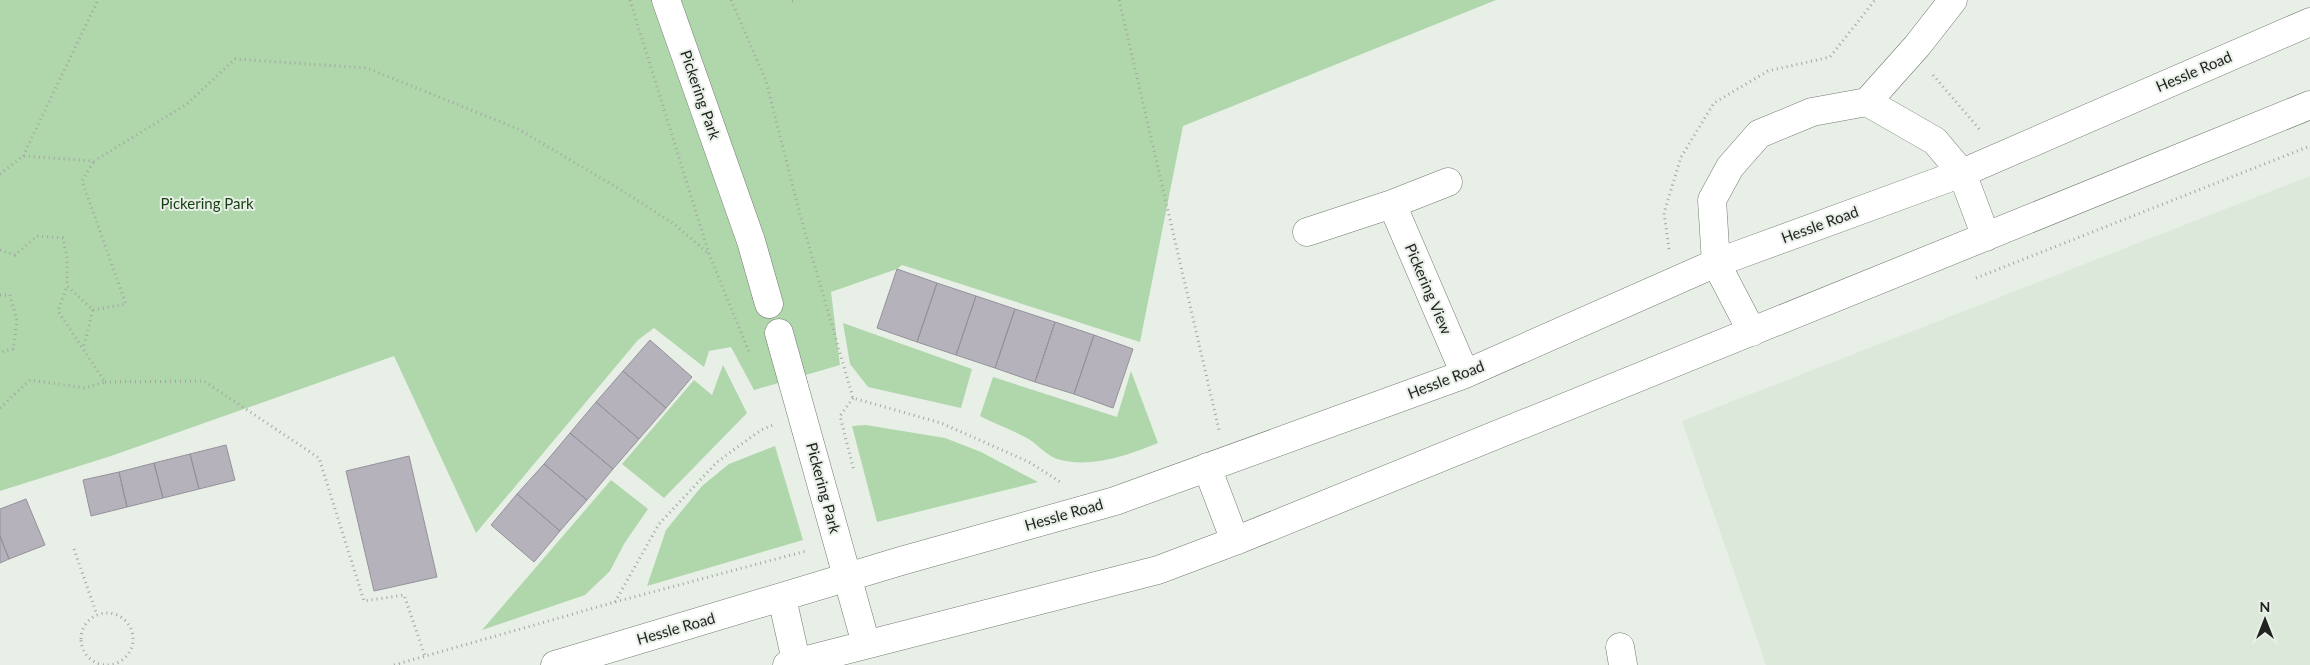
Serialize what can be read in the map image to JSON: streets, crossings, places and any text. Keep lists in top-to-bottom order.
{
  "streets": {
    "street": ["Hessle Road", "Pickering Park", "Pickering View"]
  },
  "crossings": [
    ["Hessle Road", "Pickering Park"],
    ["Hessle Road", "Pickering View"]
  ],
  "parks": ["Pickering Park"],
  "north": "top"
}
